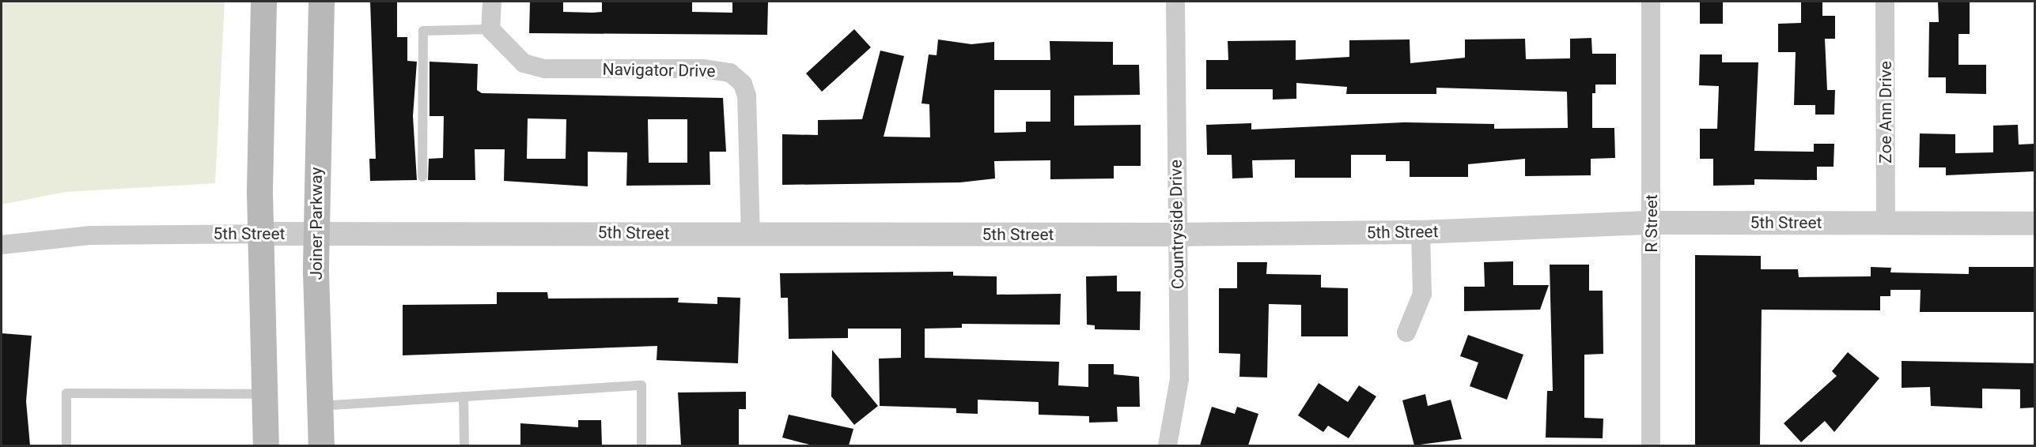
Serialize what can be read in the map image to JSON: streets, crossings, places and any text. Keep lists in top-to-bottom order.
{
  "streets": {
    "main road": ["Joiner Parkway"],
    "street": [
      "Navigator Drive",
      "Zoe Ann Drive",
      "5th Street",
      "R Street",
      "Countryside Drive"
    ]
  },
  "crossings": [
    ["Navigator Drive", "5th Street"],
    ["Zoe Ann Drive", "5th Street"],
    ["5th Street", "Joiner Parkway"],
    ["5th Street", "R Street"],
    ["5th Street", "Countryside Drive"]
  ]
}
